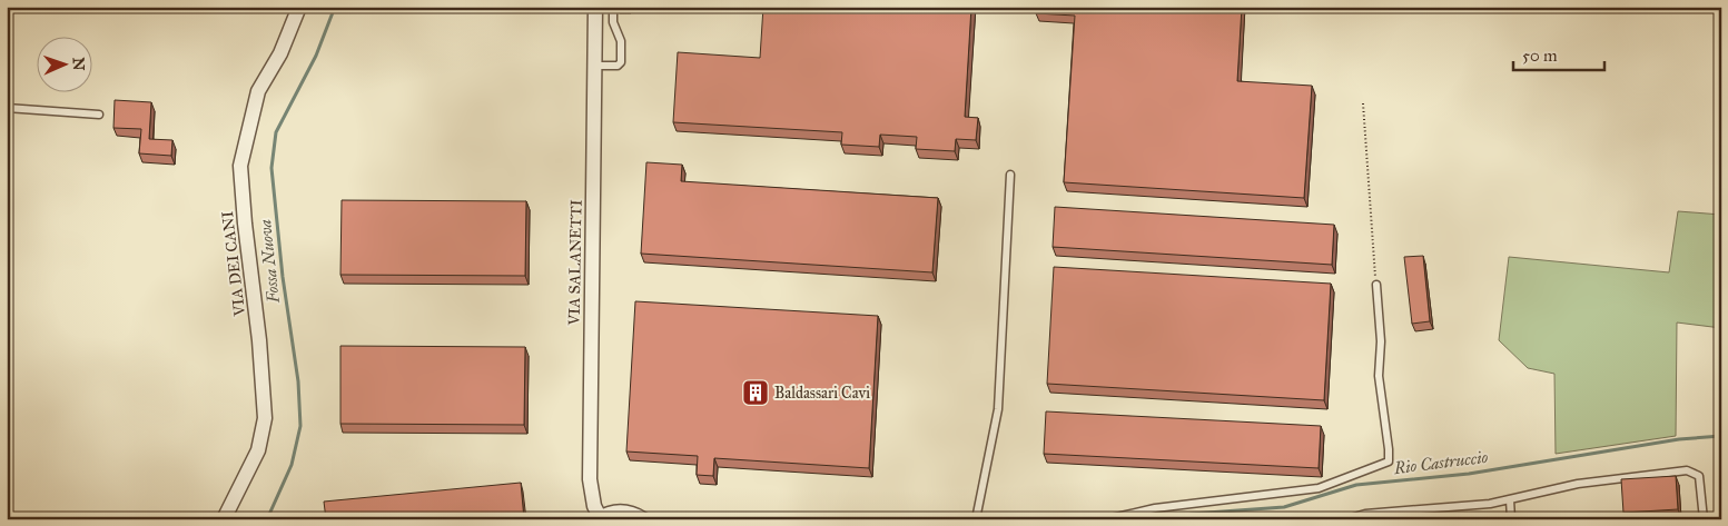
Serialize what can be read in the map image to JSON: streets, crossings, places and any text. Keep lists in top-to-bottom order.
{
  "streets": {
    "street": ["VIA SALANETTI", "VIA DEI CANI"]
  },
  "water": ["Fossa Nuova", "Rio Castruccio"],
  "places": {
    "building": ["Baldassari Cavi"]
  },
  "scale_bar": "50 m",
  "north": "right"
}
